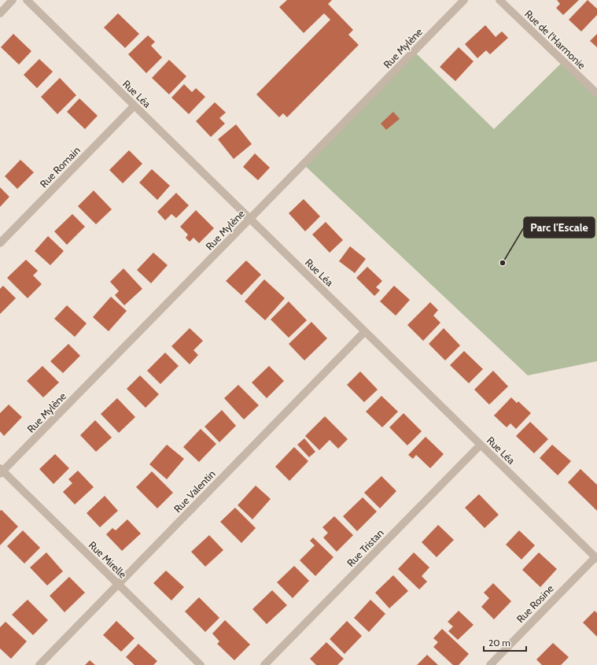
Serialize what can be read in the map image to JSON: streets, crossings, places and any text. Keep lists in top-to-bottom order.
{
  "streets": {
    "street": [
      "Rue de l'Harmonie",
      "Rue Mylène",
      "Rue Léa",
      "Rue Romain",
      "Rue Valentin",
      "Rue Tristan",
      "Rue Mirelle",
      "Rue Rosine"
    ]
  },
  "crossings": [
    ["Rue Mylène", "Rue Léa"],
    ["Rue Mylène", "Rue Mirelle"],
    ["Rue Léa", "Rue Romain"],
    ["Rue Léa", "Rue Valentin"],
    ["Rue Léa", "Rue Tristan"],
    ["Rue Léa", "Rue Rosine"],
    ["Rue Valentin", "Rue Mirelle"]
  ],
  "places": ["Parc l'Escale"],
  "scale_bar": "20 m"
}
